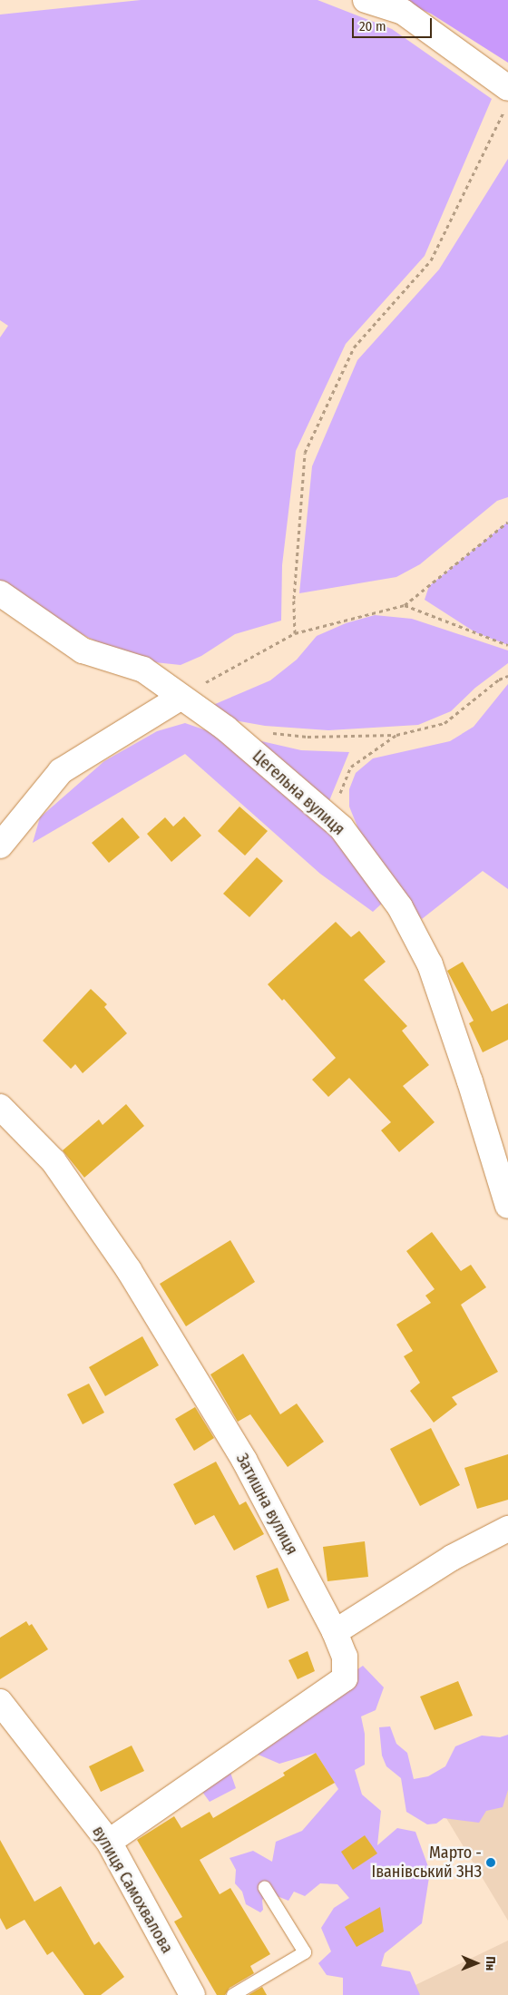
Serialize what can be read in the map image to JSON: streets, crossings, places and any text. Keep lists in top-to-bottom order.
{
  "streets": {
    "street": ["Цегельна вулиця", "Затишна вулиця", "вулиця Самохвалова"]
  },
  "crossings": [
    ["Затишна вулиця", "вулиця Самохвалова"]
  ],
  "places": ["Марто - Іванівський ЗНЗ"],
  "scale_bar": "20 m",
  "north": "right"
}
